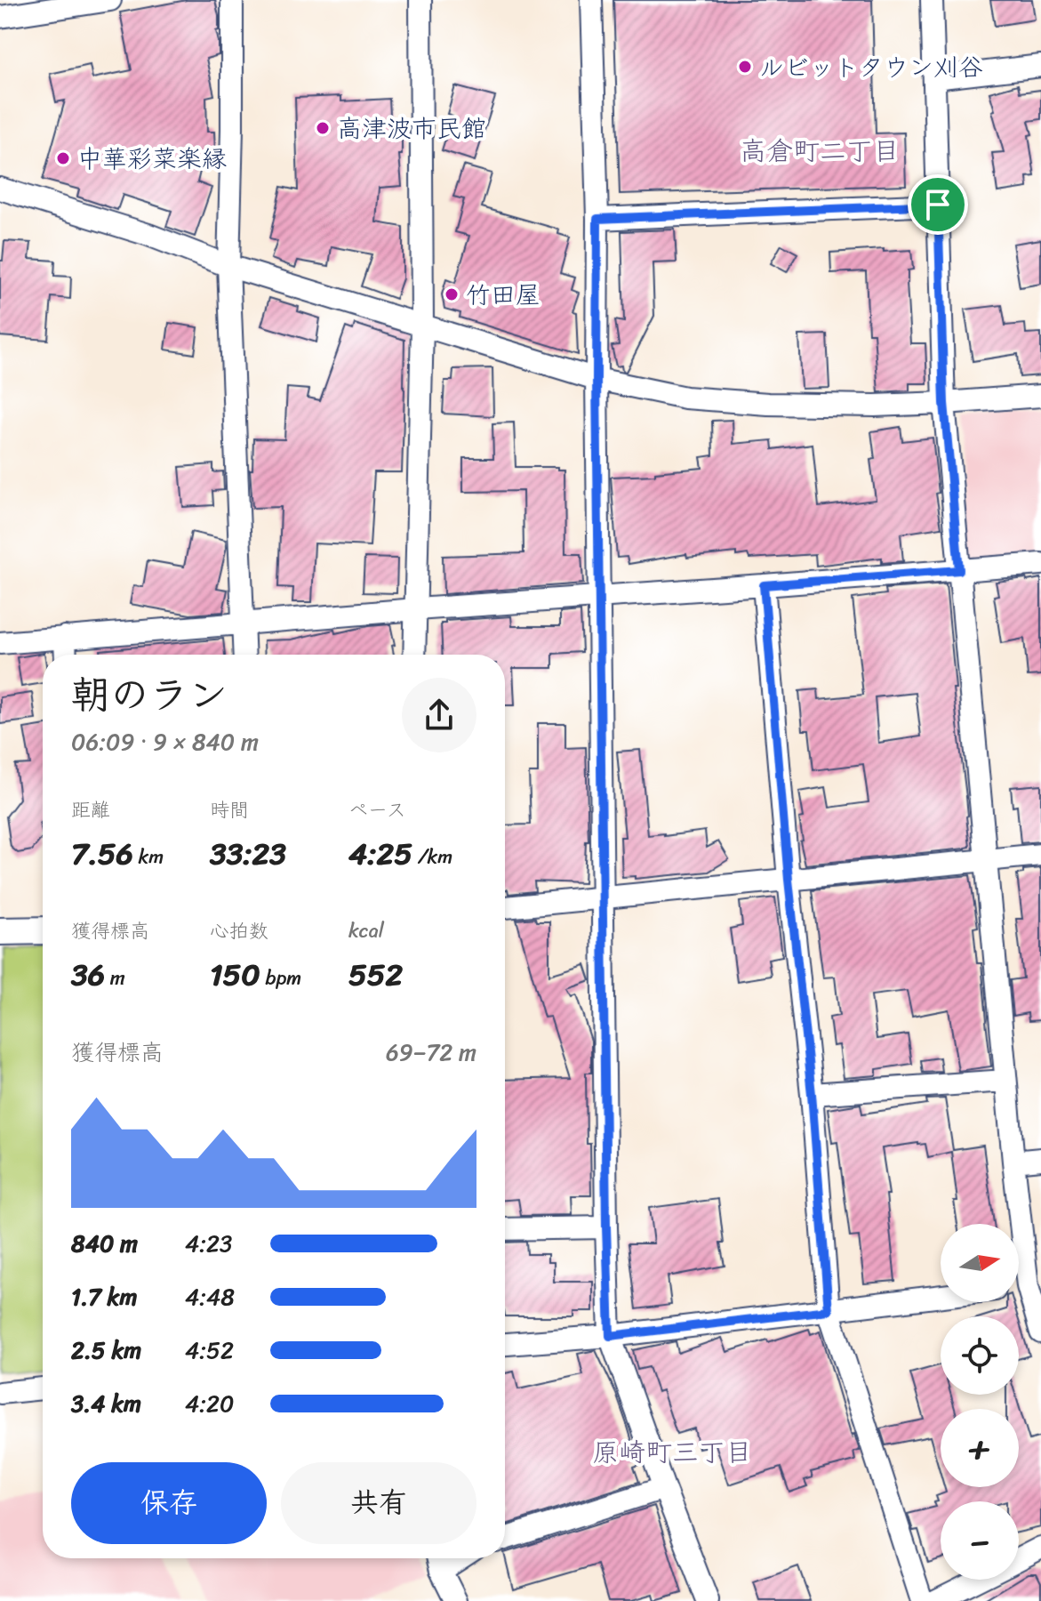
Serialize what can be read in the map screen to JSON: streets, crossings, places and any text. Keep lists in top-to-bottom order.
{
  "districts": ["高倉町二丁目", "原崎町三丁目"],
  "places": [
    "ルビットタウン刈谷",
    "高津波市民館",
    "中華彩菜楽縁",
    "竹田屋"
  ],
  "north": "right",
  "page": {
    "heading": ["朝のラン", "06:09 · 9 × 840 m"],
    "stats": [
      ["距離", "7.56 km"],
      ["時間", "33:23"],
      ["ペース", "4:25 /km"],
      ["獲得標高", "36 m"],
      ["心拍数", "150 bpm"],
      ["kcal", "552"]
    ],
    "chart": ["獲得標高", "69–72 m"],
    "list": [
      {
        "name": "840 m",
        "note": "4:23"
      },
      {
        "name": "1.7 km",
        "note": "4:48"
      },
      {
        "name": "2.5 km",
        "note": "4:52"
      },
      {
        "name": "3.4 km",
        "note": "4:20"
      }
    ],
    "map_buttons": ["+", "−"],
    "buttons": ["保存", "共有"]
  }
}
